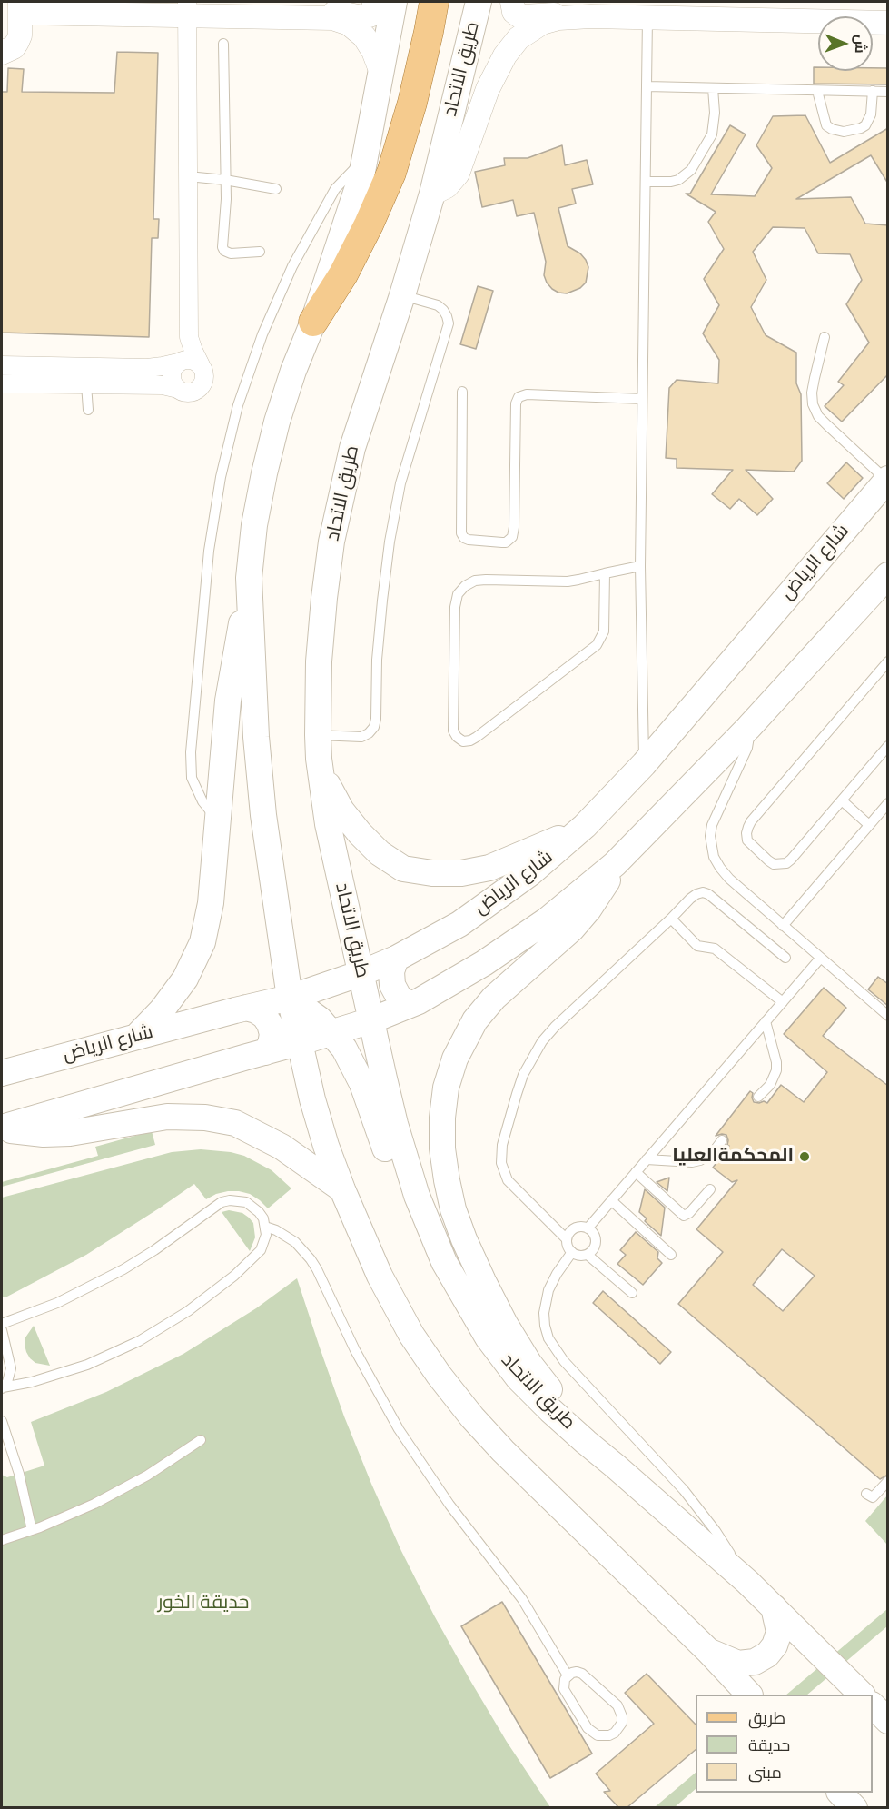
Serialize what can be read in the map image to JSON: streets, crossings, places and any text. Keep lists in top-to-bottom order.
{
  "streets": {
    "main road": ["طريق الاتحاد", "شارع الرياض"]
  },
  "crossings": [
    ["طريق الاتحاد", "شارع الرياض"]
  ],
  "parks": ["حديقة الخور"],
  "places": ["المحكمةالعليا"],
  "legend": ["طريق", "حديقة", "مبنى"],
  "north": "right"
}
